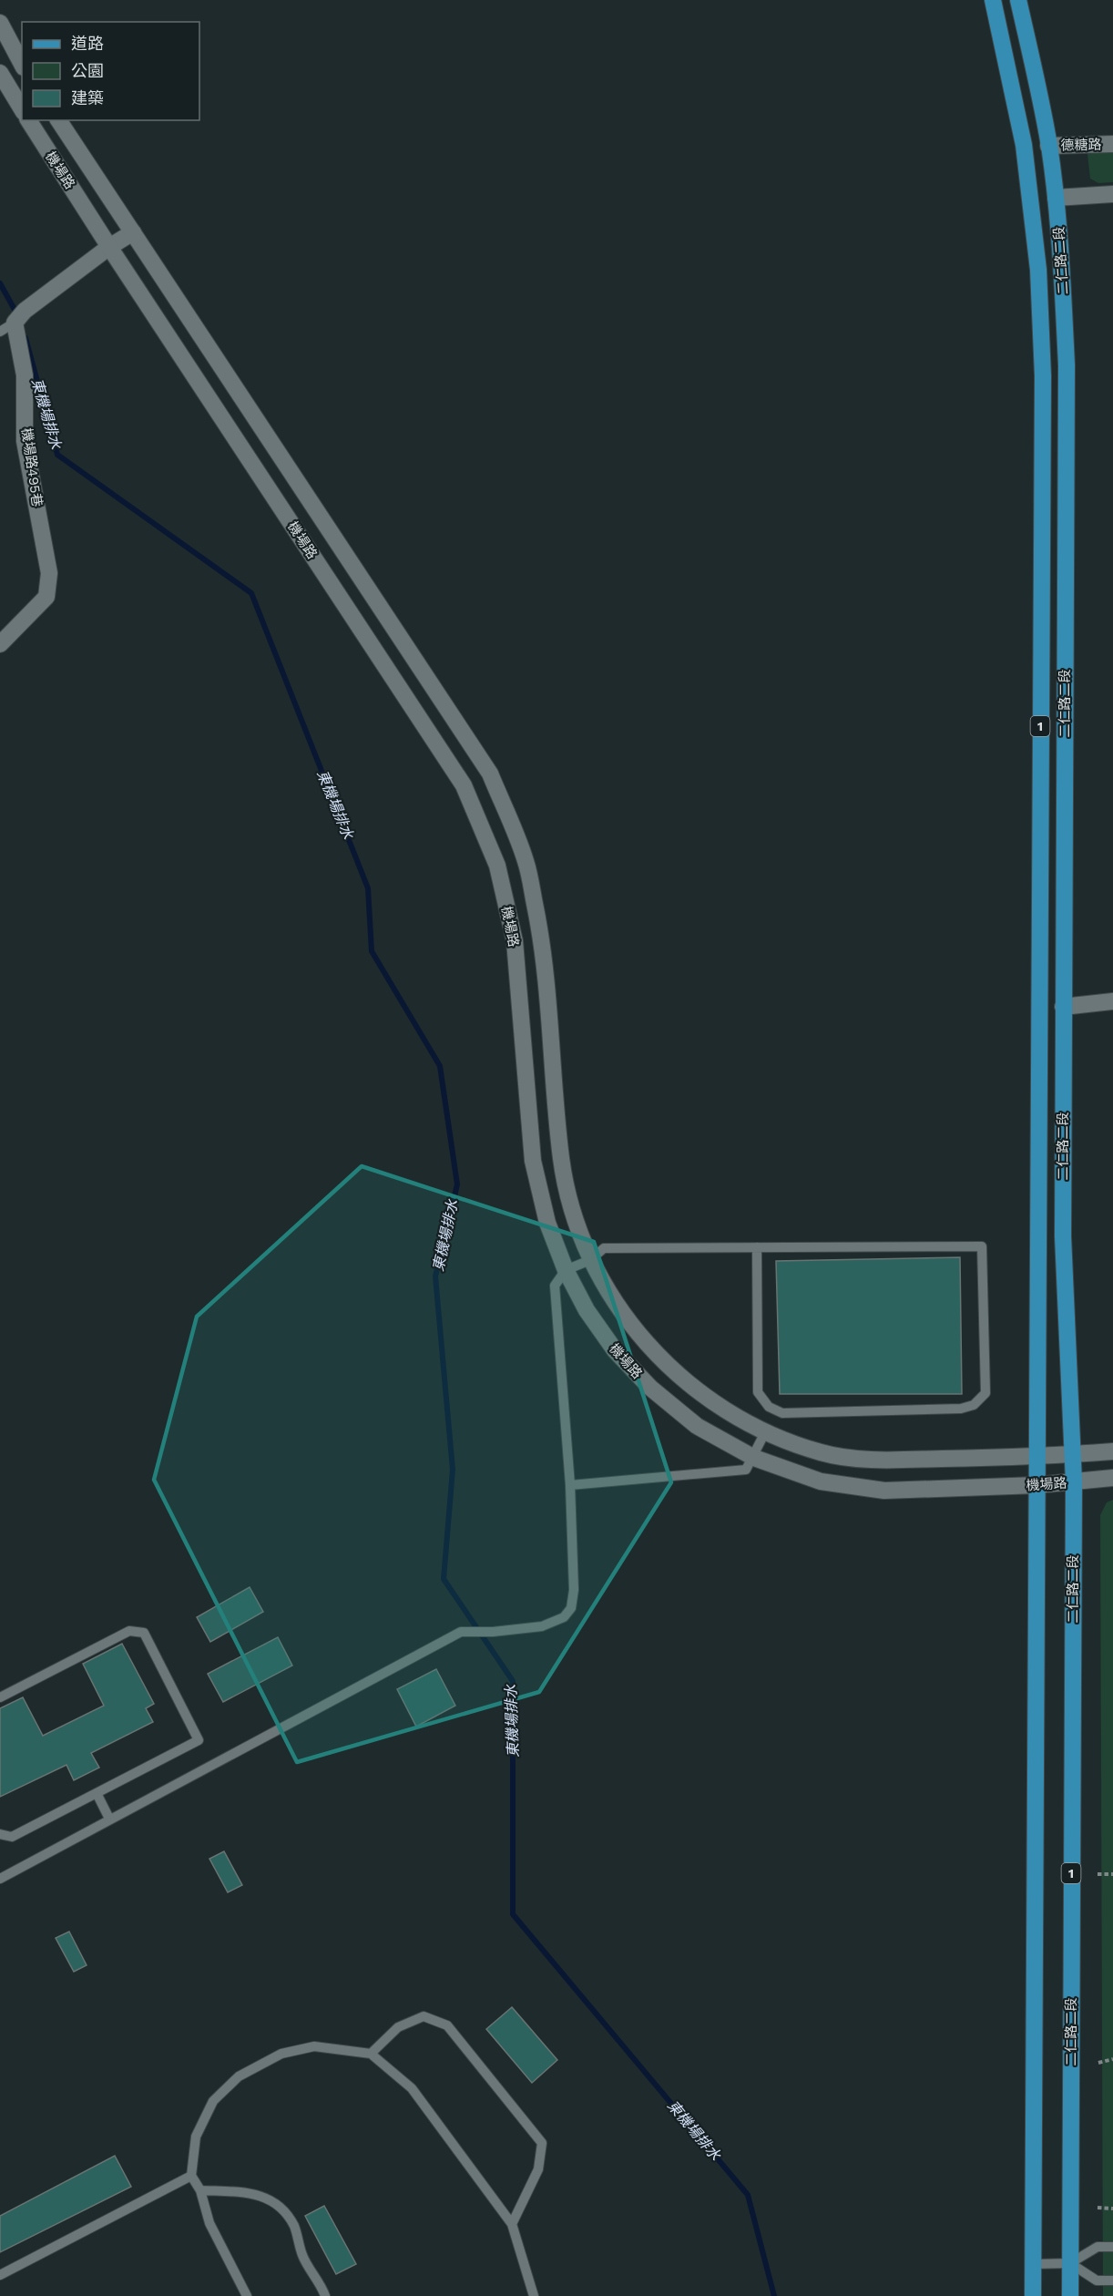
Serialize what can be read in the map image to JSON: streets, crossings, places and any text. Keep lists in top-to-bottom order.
{
  "streets": {
    "main road": ["二仁路二段", "1"],
    "street": ["德糖路", "機場路", "機場路495巷"]
  },
  "crossings": [
    ["德糖路", "二仁路二段"],
    ["機場路", "二仁路二段"]
  ],
  "water": ["東機場排水"],
  "legend": ["道路", "公園", "建築"]
}
